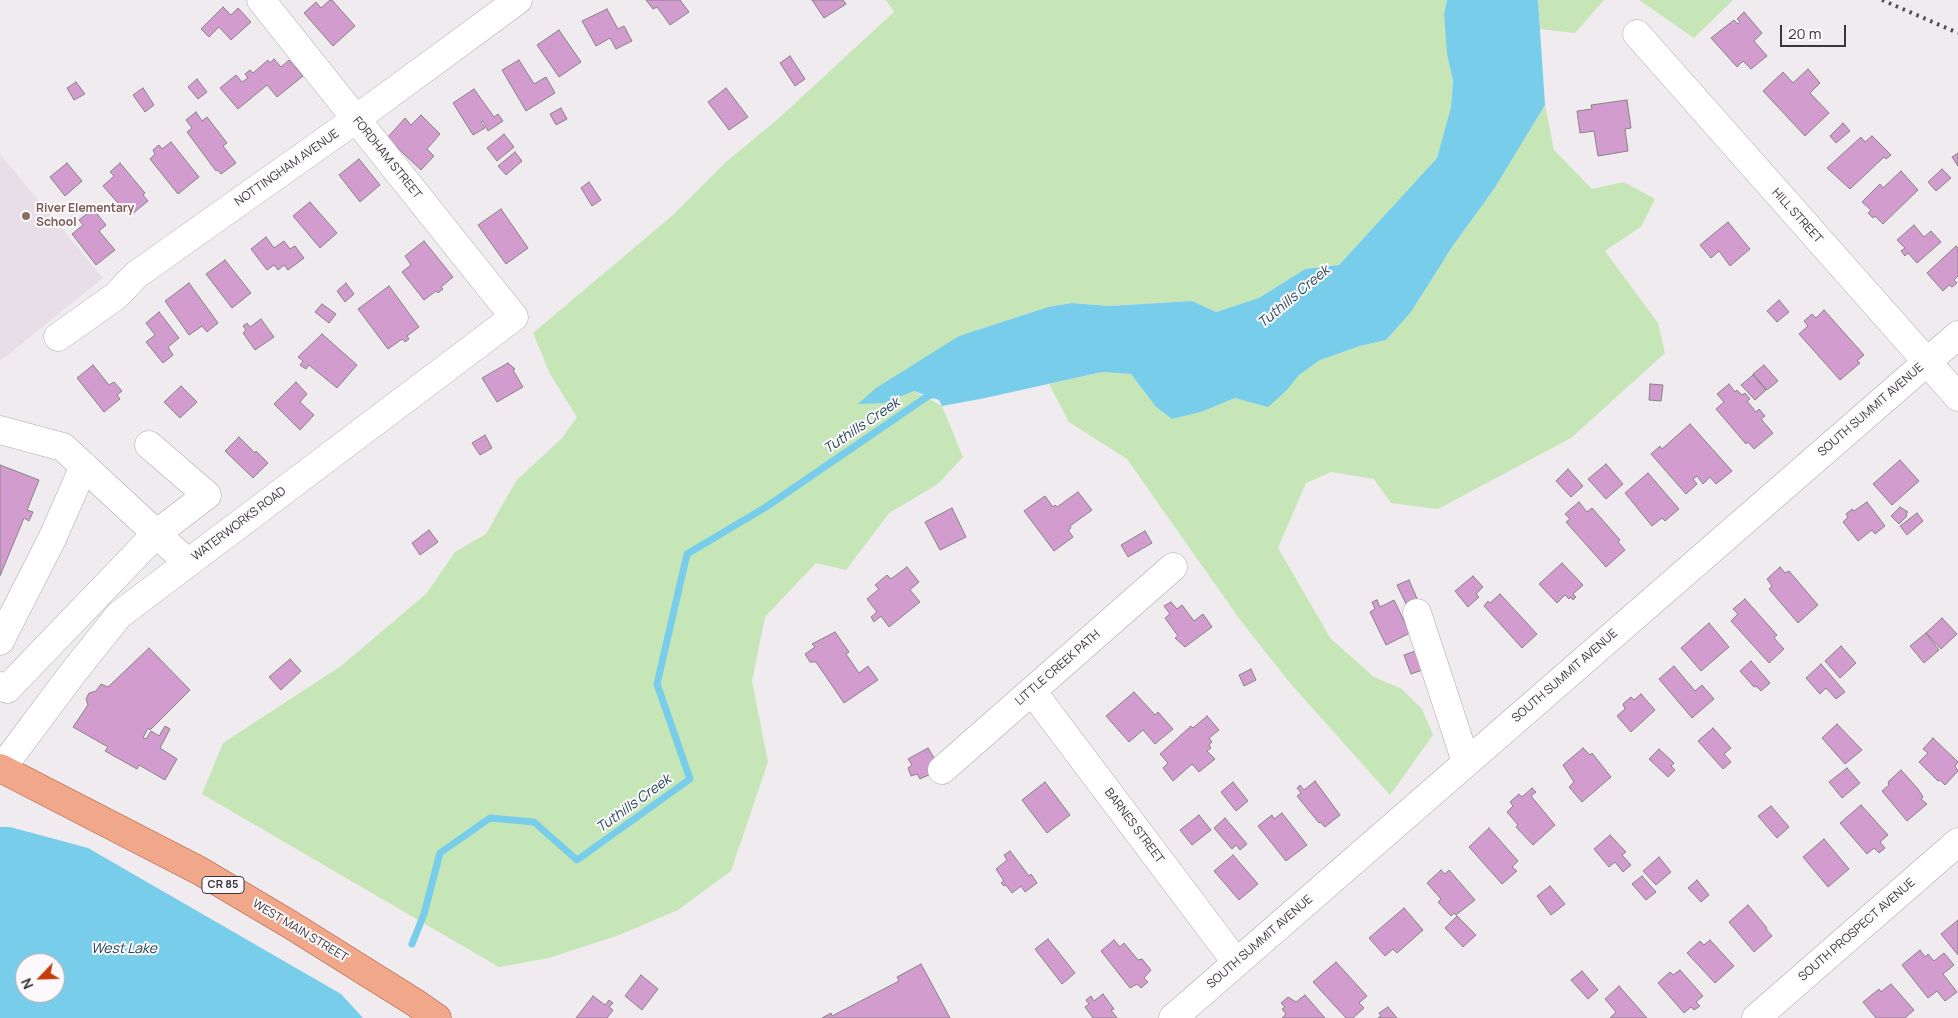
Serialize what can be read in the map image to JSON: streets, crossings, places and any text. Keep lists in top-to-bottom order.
{
  "streets": {
    "main road": ["CR 85", "WEST MAIN STREET"],
    "street": [
      "FORDHAM STREET",
      "NOTTINGHAM AVENUE",
      "HILL STREET",
      "SOUTH SUMMIT AVENUE",
      "WATERWORKS ROAD",
      "LITTLE CREEK PATH",
      "BARNES STREET",
      "SOUTH PROSPECT AVENUE"
    ]
  },
  "crossings": [
    ["FORDHAM STREET", "NOTTINGHAM AVENUE"],
    ["FORDHAM STREET", "WATERWORKS ROAD"],
    ["HILL STREET", "SOUTH SUMMIT AVENUE"],
    ["SOUTH SUMMIT AVENUE", "BARNES STREET"],
    ["WATERWORKS ROAD", "WEST MAIN STREET"],
    ["LITTLE CREEK PATH", "BARNES STREET"]
  ],
  "water": ["Tuthills Creek", "West Lake"],
  "places": ["River Elementary School"],
  "scale_bar": "20 m",
  "north": "bottom left"
}
